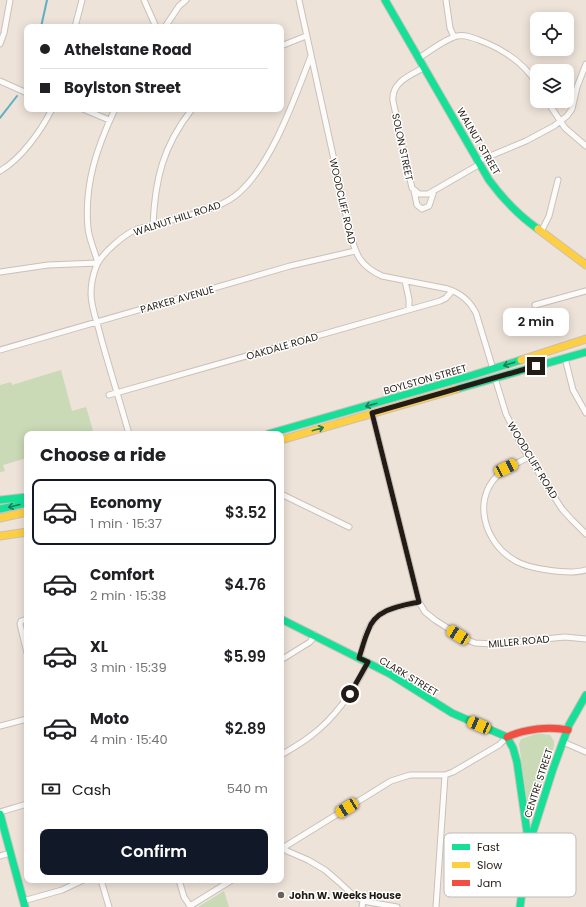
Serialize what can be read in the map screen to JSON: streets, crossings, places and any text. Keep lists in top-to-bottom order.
{
  "streets": {
    "main road": [
      "WALNUT STREET",
      "BOYLSTON STREET",
      "CLARK STREET",
      "CENTRE STREET"
    ],
    "street": [
      "SOLON STREET",
      "WOODCLIFF ROAD",
      "WALNUT HILL ROAD",
      "PARKER AVENUE",
      "OAKDALE ROAD",
      "MILLER ROAD"
    ]
  },
  "crossings": [
    ["WALNUT STREET", "SOLON STREET"],
    ["WOODCLIFF ROAD", "WALNUT HILL ROAD"],
    ["WOODCLIFF ROAD", "PARKER AVENUE"],
    ["WOODCLIFF ROAD", "OAKDALE ROAD"],
    ["WOODCLIFF ROAD", "BOYLSTON STREET"],
    ["WALNUT HILL ROAD", "PARKER AVENUE"],
    ["WALNUT HILL ROAD", "OAKDALE ROAD"]
  ],
  "places": ["John W. Weeks House"],
  "legend": ["Fast", "Slow", "Jam"],
  "page": {
    "banner": ["Athelstane Road", "Boylston Street"],
    "bubble": "2 min",
    "heading": "Choose a ride",
    "list": [
      {
        "name": "Economy",
        "note": "1 min · 15:37",
        "value": "$3.52"
      },
      {
        "name": "Comfort",
        "note": "2 min · 15:38",
        "value": "$4.76"
      },
      {
        "name": "XL",
        "note": "3 min · 15:39",
        "value": "$5.99"
      },
      {
        "name": "Moto",
        "note": "4 min · 15:40",
        "value": "$2.89"
      }
    ],
    "pay": ["Cash", "540 m"],
    "buttons": "Confirm"
  }
}
